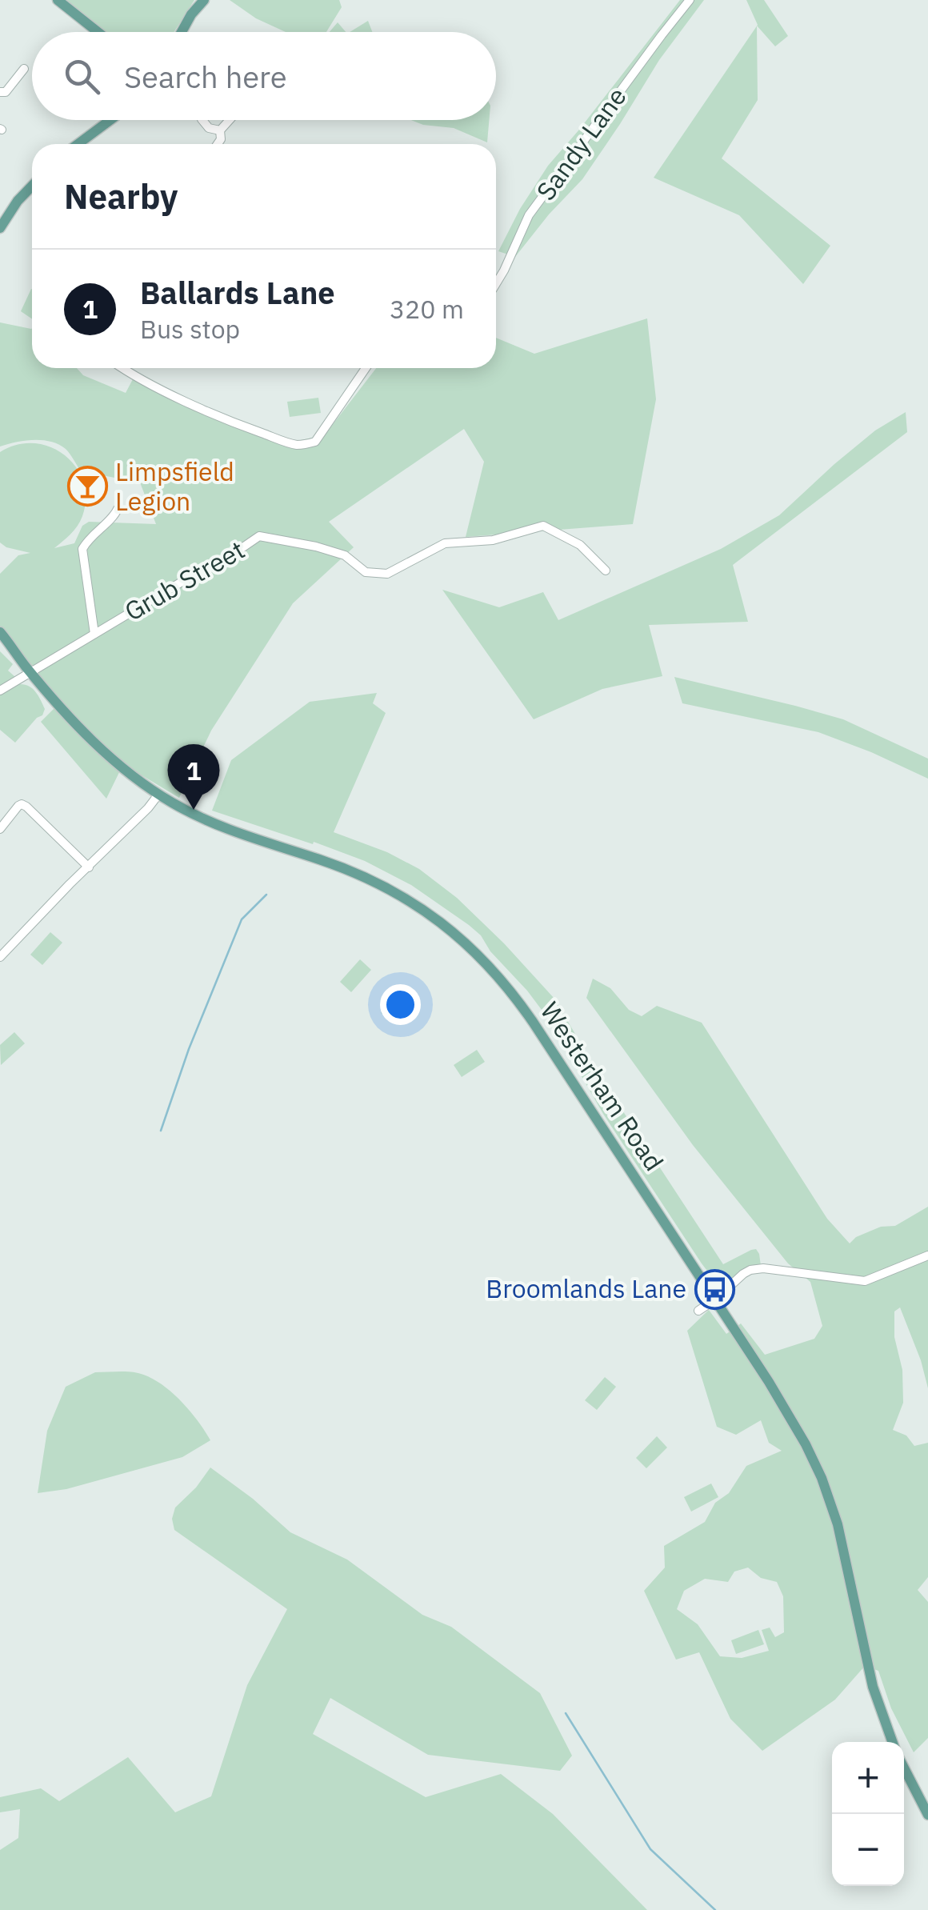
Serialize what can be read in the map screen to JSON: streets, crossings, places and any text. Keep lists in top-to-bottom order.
{
  "streets": {
    "main road": ["Westerham Road"],
    "street": ["Sandy Lane", "Grub Street"]
  },
  "crossings": [
    ["Grub Street", "Westerham Road"]
  ],
  "places": {
    "bar": ["Limpsfield Legion"],
    "bus stop": ["Broomlands Lane"]
  },
  "page": {
    "search": "Search here",
    "heading": "Nearby",
    "list": [
      {
        "mark": "1",
        "name": "Ballards Lane",
        "note": "Bus stop",
        "value": "320 m"
      }
    ],
    "pins": "1",
    "map_buttons": ["+", "−"]
  }
}
